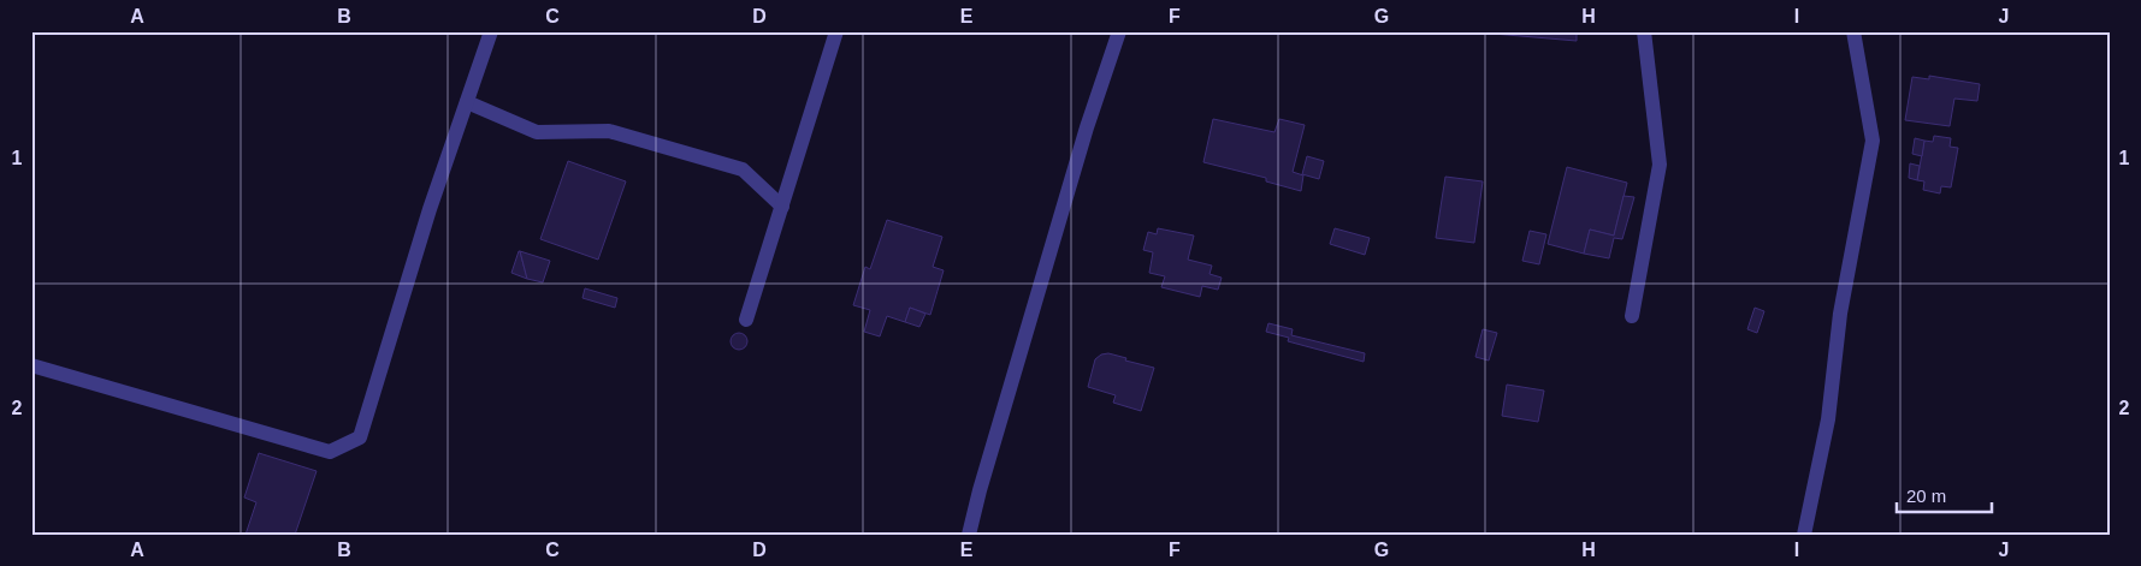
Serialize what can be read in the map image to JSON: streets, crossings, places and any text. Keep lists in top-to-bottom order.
{
  "scale_bar": "20 m",
  "grid": {
    "columns": [
      "A",
      "B",
      "C",
      "D",
      "E",
      "F",
      "G",
      "H",
      "I",
      "J"
    ],
    "rows": ["1", "2"]
  }
}
